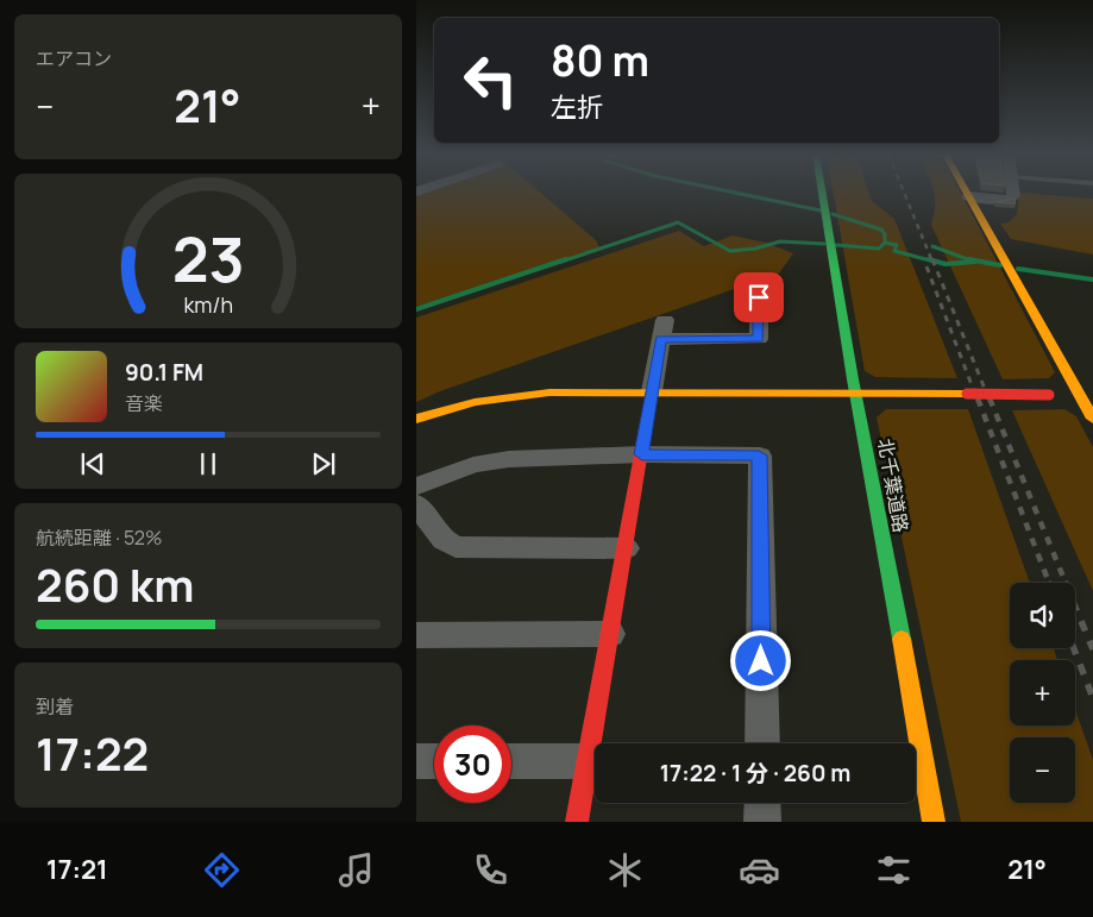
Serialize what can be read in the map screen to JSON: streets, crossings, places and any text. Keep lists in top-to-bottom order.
{
  "streets": {
    "main road": ["北千葉道路"]
  },
  "page": {
    "tile": [
      "エアコン",
      ["航続距離 · 52%", "260 km"],
      ["到着", "17:22"]
    ],
    "turn": ["80 m", "左折"],
    "heat": ["−", "21°", "+"],
    "song": ["90.1 FM", "音楽"],
    "map_buttons": ["+", "−"],
    "limit": "30",
    "trip": "17:22 · 1 分 · 260 m",
    "tabs": ["17:21", "21°"],
    "gauge": ["23", "km/h"]
  }
}
